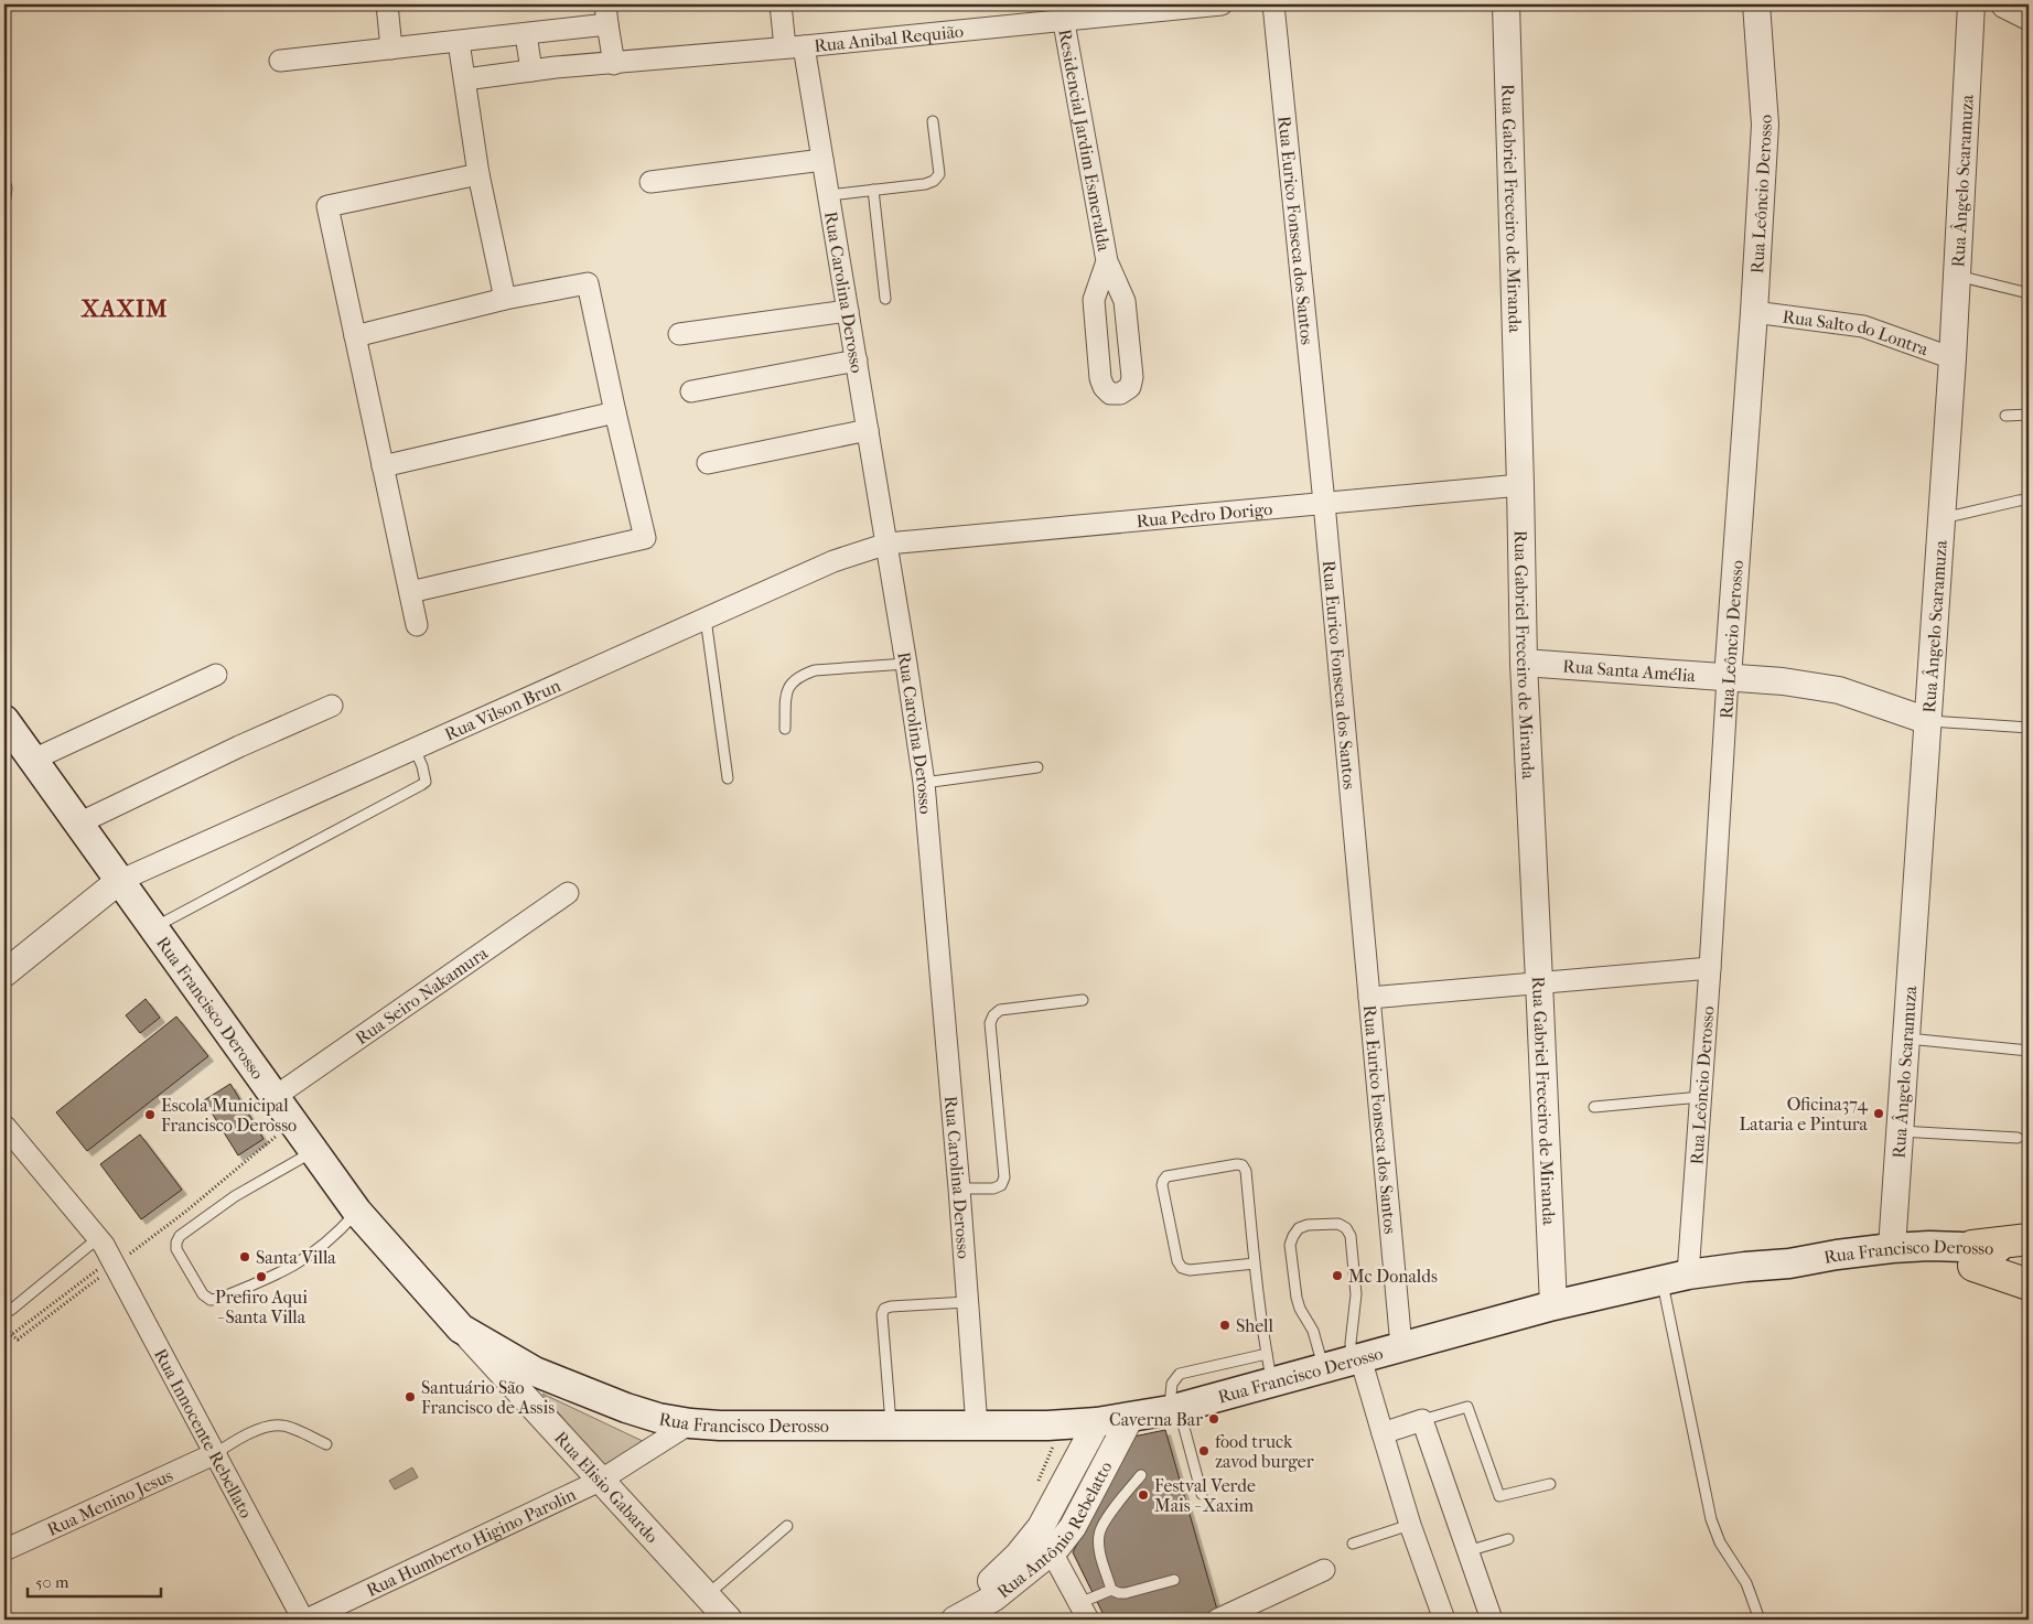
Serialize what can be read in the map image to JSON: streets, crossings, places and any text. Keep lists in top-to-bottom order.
{
  "streets": {
    "main road": ["Rua Francisco Derosso"],
    "street": [
      "Rua Anibal Requião",
      "Residencial Jardim Esmeralda",
      "Rua Ângelo Scaramuza",
      "Rua Leôncio Derosso",
      "Rua Gabriel Freceiro de Miranda",
      "Rua Eurico Fonseca dos Santos",
      "Rua Carolina Derosso",
      "Rua Salto do Lontra",
      "Rua Pedro Dorigo",
      "Rua Santa Amélia",
      "Rua Vilson Brun",
      "Rua Seiro Nakamura",
      "Rua Innocente Rebellato",
      "Rua Elisio Gabardo",
      "Rua Menino Jesus",
      "Rua Antônio Rebelatto",
      "Rua Humberto Higino Parolin"
    ]
  },
  "crossings": [
    ["Rua Anibal Requião", "Residencial Jardim Esmeralda"],
    ["Rua Anibal Requião", "Rua Carolina Derosso"],
    ["Rua Ângelo Scaramuza", "Rua Salto do Lontra"],
    ["Rua Ângelo Scaramuza", "Rua Santa Amélia"],
    ["Rua Ângelo Scaramuza", "Rua Francisco Derosso"],
    ["Rua Leôncio Derosso", "Rua Salto do Lontra"],
    ["Rua Leôncio Derosso", "Rua Santa Amélia"],
    ["Rua Leôncio Derosso", "Rua Francisco Derosso"],
    ["Rua Gabriel Freceiro de Miranda", "Rua Pedro Dorigo"],
    ["Rua Gabriel Freceiro de Miranda", "Rua Santa Amélia"],
    ["Rua Gabriel Freceiro de Miranda", "Rua Francisco Derosso"],
    ["Rua Eurico Fonseca dos Santos", "Rua Pedro Dorigo"],
    ["Rua Eurico Fonseca dos Santos", "Rua Francisco Derosso"],
    ["Rua Carolina Derosso", "Rua Pedro Dorigo"],
    ["Rua Carolina Derosso", "Rua Vilson Brun"],
    ["Rua Carolina Derosso", "Rua Francisco Derosso"],
    ["Rua Pedro Dorigo", "Rua Vilson Brun"],
    ["Rua Vilson Brun", "Rua Francisco Derosso"],
    ["Rua Seiro Nakamura", "Rua Francisco Derosso"],
    ["Rua Francisco Derosso", "Rua Elisio Gabardo"],
    ["Rua Francisco Derosso", "Rua Antônio Rebelatto"],
    ["Rua Francisco Derosso", "Rua Humberto Higino Parolin"],
    ["Rua Innocente Rebellato", "Rua Menino Jesus"],
    ["Rua Innocente Rebellato", "Rua Humberto Higino Parolin"],
    ["Rua Elisio Gabardo", "Rua Humberto Higino Parolin"]
  ],
  "districts": ["XAXIM"],
  "places": [
    "Oficina374 Lataria e Pintura",
    "Escola Municipal Francisco Derosso",
    "Santa Villa",
    "Mc Donalds",
    "Prefiro Aqui - Santa Villa",
    "Shell",
    "Santuário São Francisco de Assis",
    "Caverna Bar",
    "food truck zavod burger",
    "Festval Verde Mais - Xaxim"
  ],
  "scale_bar": "50 m"
}
